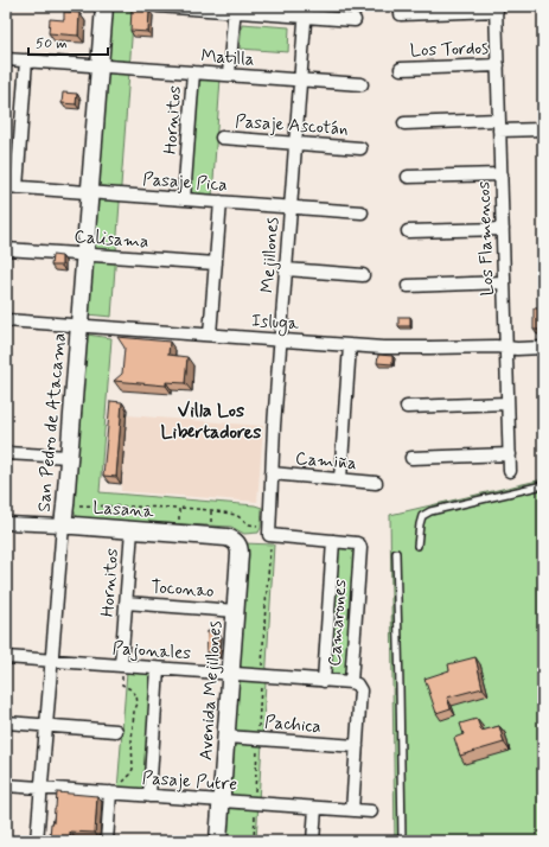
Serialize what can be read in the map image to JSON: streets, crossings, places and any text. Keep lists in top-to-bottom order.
{
  "streets": {
    "street": [
      "Los Tordos",
      "Matilla",
      "Hornitos",
      "Pasaje Ascotán",
      "Pasaje Pica",
      "Calisama",
      "Los Flamencos",
      "Mejillones",
      "Isluga",
      "San Pedro de Atacama",
      "Camiña",
      "Lasana",
      "Toconao",
      "Camarones",
      "Pajonales",
      "Avenida Mejillones",
      "Pachica",
      "Pasaje Putre"
    ]
  },
  "crossings": [
    ["Los Tordos", "Los Flamencos"],
    ["Matilla", "Hornitos"],
    ["Matilla", "Mejillones"],
    ["Matilla", "San Pedro de Atacama"],
    ["Hornitos", "Pasaje Pica"],
    ["Hornitos", "Lasana"],
    ["Hornitos", "Toconao"],
    ["Hornitos", "Pajonales"],
    ["Pasaje Ascotán", "Mejillones"],
    ["Pasaje Pica", "Mejillones"],
    ["Pasaje Pica", "San Pedro de Atacama"],
    ["Calisama", "San Pedro de Atacama"],
    ["Los Flamencos", "Isluga"],
    ["Mejillones", "Isluga"],
    ["Mejillones", "Camiña"],
    ["Isluga", "San Pedro de Atacama"],
    ["San Pedro de Atacama", "Lasana"],
    ["San Pedro de Atacama", "Pajonales"],
    ["San Pedro de Atacama", "Pasaje Putre"],
    ["Lasana", "Avenida Mejillones"],
    ["Toconao", "Avenida Mejillones"],
    ["Camarones", "Pajonales"],
    ["Camarones", "Pachica"],
    ["Camarones", "Pasaje Putre"],
    ["Pajonales", "Avenida Mejillones"],
    ["Avenida Mejillones", "Pachica"],
    ["Avenida Mejillones", "Pasaje Putre"]
  ],
  "districts": ["Villa Los Libertadores"],
  "scale_bar": "50 m"
}
